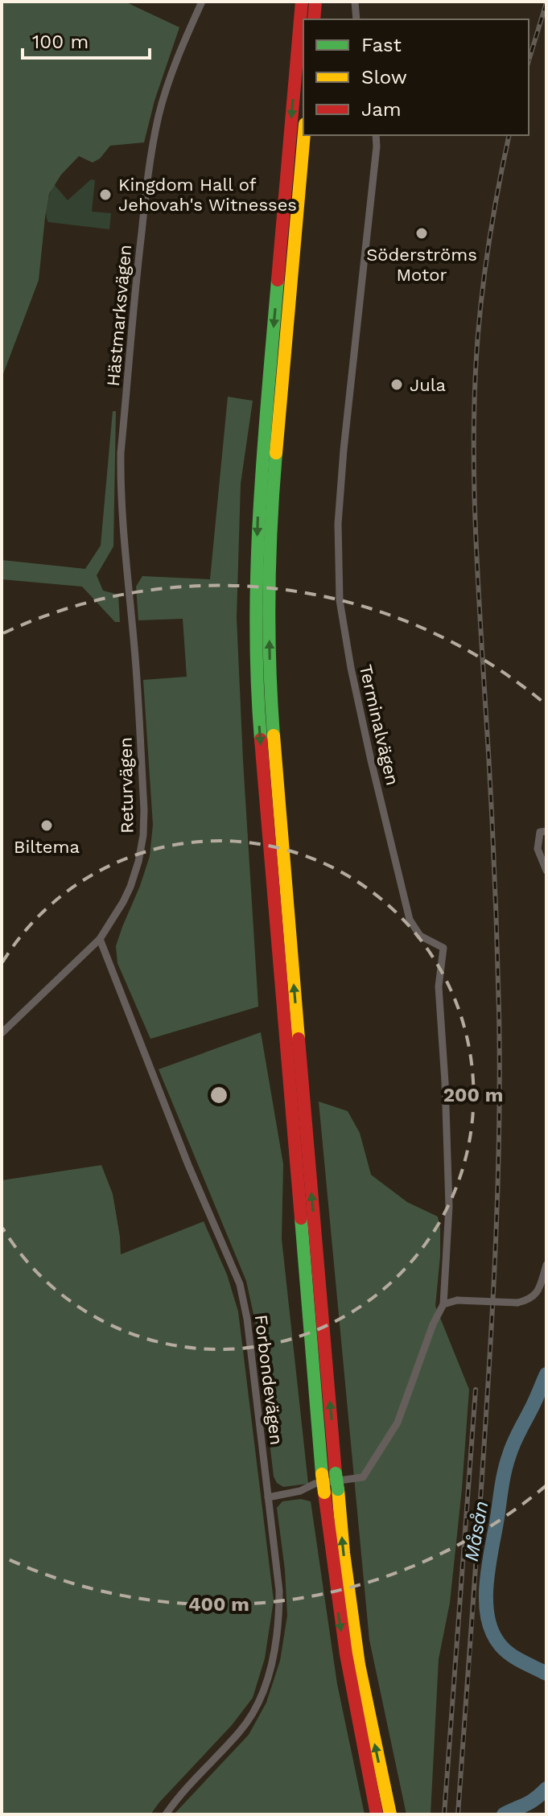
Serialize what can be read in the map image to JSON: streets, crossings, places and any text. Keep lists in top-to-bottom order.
{
  "streets": {
    "street": [
      "Hästmarksvägen",
      "Terminalvägen",
      "Returvägen",
      "Forbondevägen"
    ]
  },
  "crossings": [
    ["Hästmarksvägen", "Returvägen"],
    ["Returvägen", "Forbondevägen"]
  ],
  "water": ["Måsån"],
  "places": [
    "Kingdom Hall of Jehovah's Witnesses",
    "Söderströms Motor",
    "Jula",
    "Biltema"
  ],
  "legend": ["Fast", "Slow", "Jam"],
  "scale_bar": "100 m",
  "rings": ["200 m", "400 m"]
}
